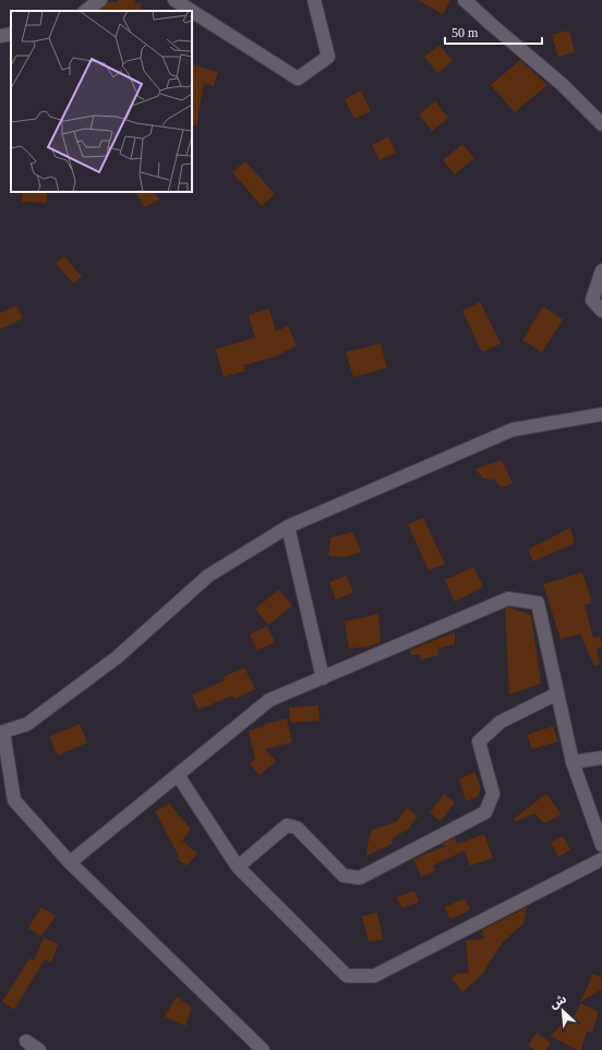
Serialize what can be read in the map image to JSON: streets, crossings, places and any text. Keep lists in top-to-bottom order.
{
  "scale_bar": "50 m",
  "north": "top left"
}
